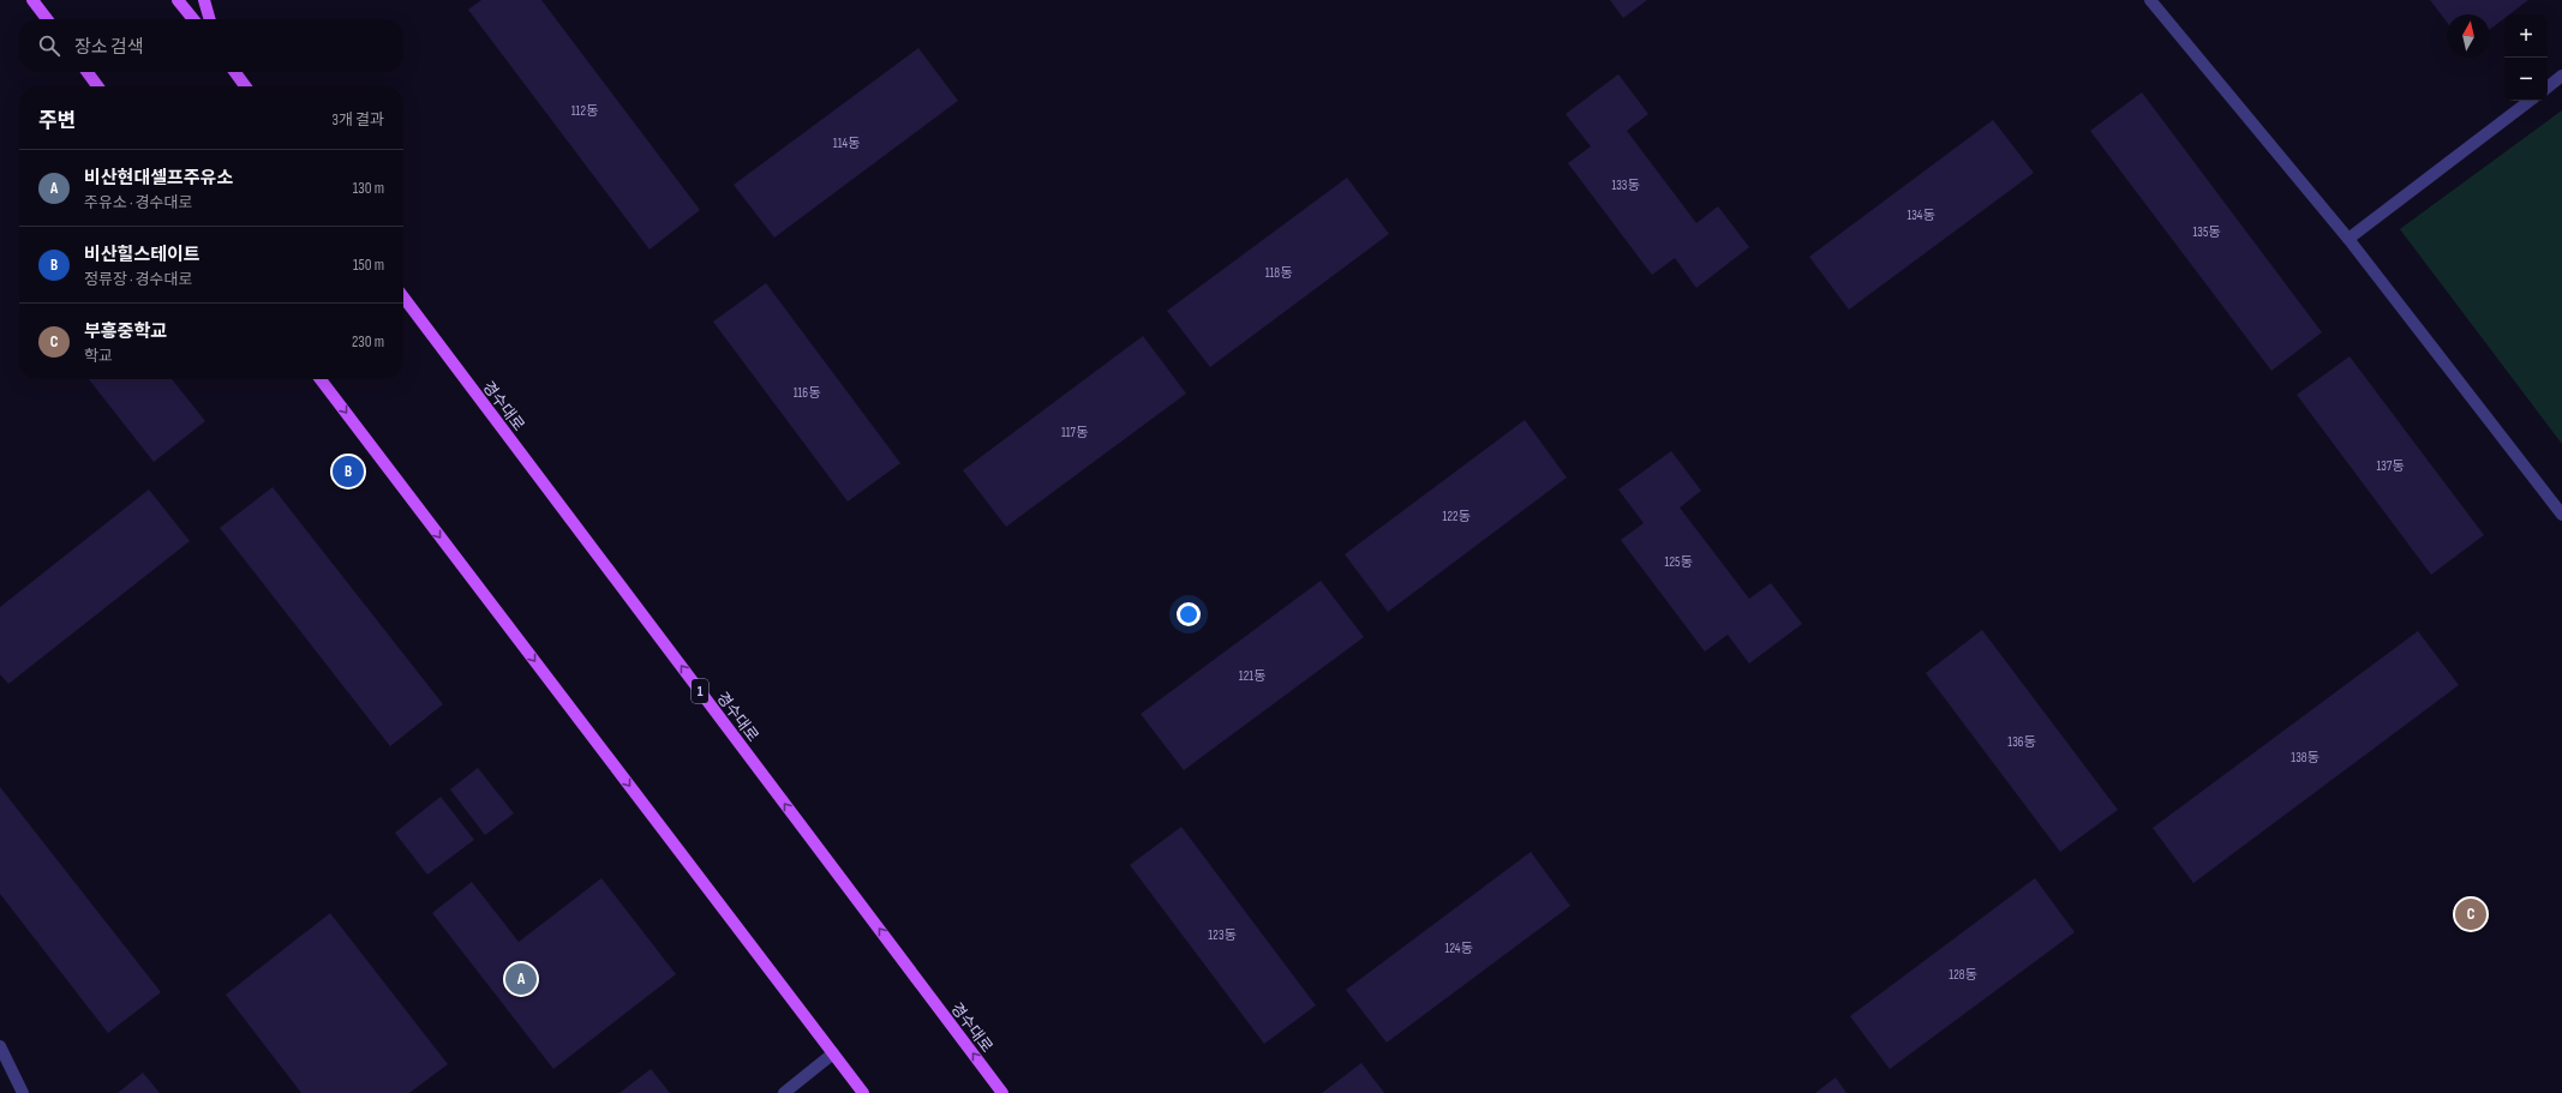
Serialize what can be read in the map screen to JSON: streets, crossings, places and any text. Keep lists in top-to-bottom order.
{
  "streets": {
    "main road": ["경수대로", "1"]
  },
  "one_way": ["경수대로"],
  "house_numbers": [
    "112동",
    "114동",
    "133동",
    "134동",
    "135동",
    "118동",
    "116동",
    "117동",
    "137동",
    "122동",
    "125동",
    "121동",
    "136동",
    "138동",
    "123동",
    "124동",
    "128동"
  ],
  "north": "top",
  "page": {
    "map_buttons": ["+", "−"],
    "search": "장소 검색",
    "heading": ["주변", "3개 결과"],
    "list": [
      {
        "mark": "A",
        "name": "비산현대셀프주유소",
        "note": "주유소 · 경수대로",
        "value": "130 m"
      },
      {
        "mark": "B",
        "name": "비산힐스테이트",
        "note": "정류장 · 경수대로",
        "value": "150 m"
      },
      {
        "mark": "C",
        "name": "부흥중학교",
        "note": "학교",
        "value": "230 m"
      }
    ],
    "pins": ["B", "C", "A"]
  }
}
